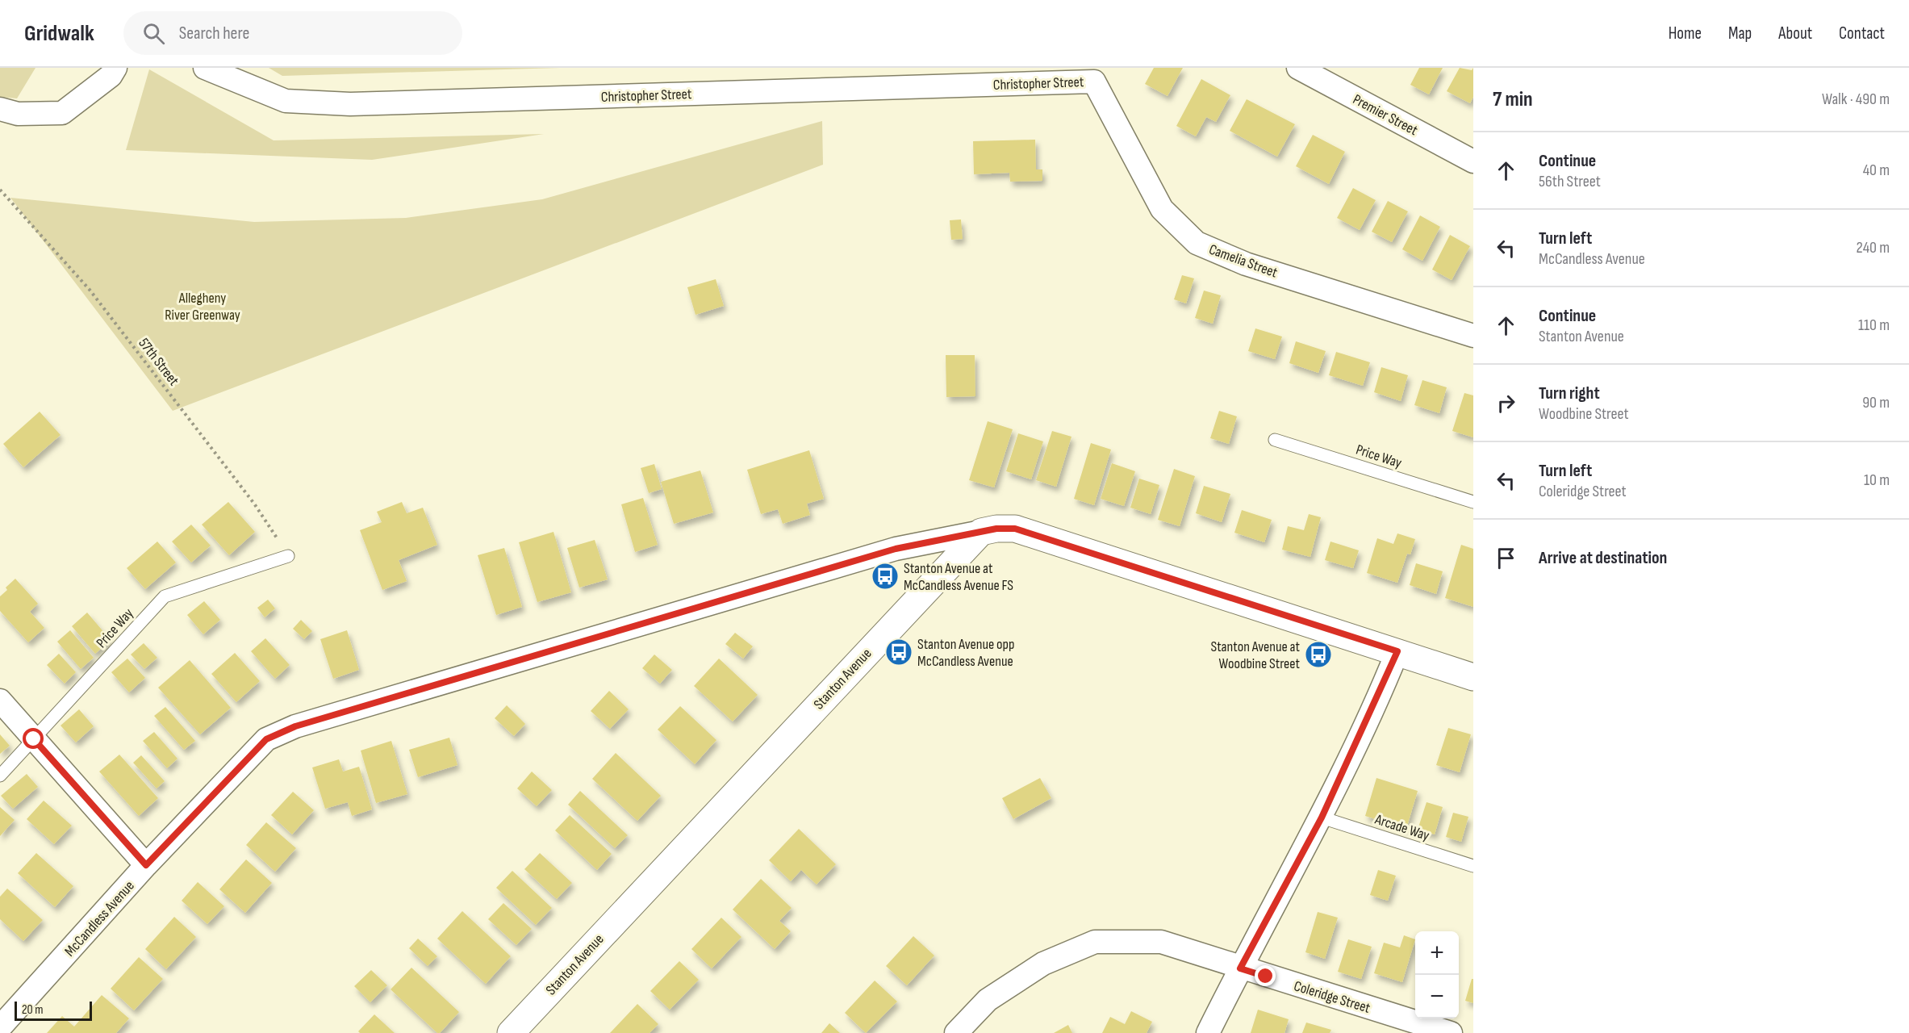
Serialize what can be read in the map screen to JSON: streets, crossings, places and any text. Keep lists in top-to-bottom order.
{
  "streets": {
    "street": [
      "Christopher Street",
      "Premier Street",
      "Camelia Street",
      "Stanton Avenue",
      "McCandless Avenue",
      "Coleridge Street"
    ],
    "lane": ["Price Way", "Arcade Way"],
    "path": ["57th Street"]
  },
  "crossings": [
    ["Christopher Street", "Camelia Street"],
    ["57th Street", "Price Way"],
    ["Stanton Avenue", "McCandless Avenue"]
  ],
  "parks": ["Allegheny River Greenway"],
  "places": {
    "bus stop": ["Stanton Avenue at McCandless Avenue FS", "Stanton Avenue opp McCandless Avenue", "Stanton Avenue at Woodbine Street"]
  },
  "scale_bar": "20 m",
  "page": {
    "header": "Gridwalk",
    "search": "Search here",
    "nav": [
      "Home",
      "Map",
      "About",
      "Contact"
    ],
    "heading": ["7 min", "Walk · 490 m"],
    "list": [
      ["Continue", "56th Street", "40 m"],
      ["Turn left", "McCandless Avenue", "240 m"],
      ["Continue", "Stanton Avenue", "110 m"],
      ["Turn right", "Woodbine Street", "90 m"],
      ["Turn left", "Coleridge Street", "10 m"],
      "Arrive at destination"
    ],
    "map_buttons": ["+", "−"],
    "scale": "20 m"
  }
}
